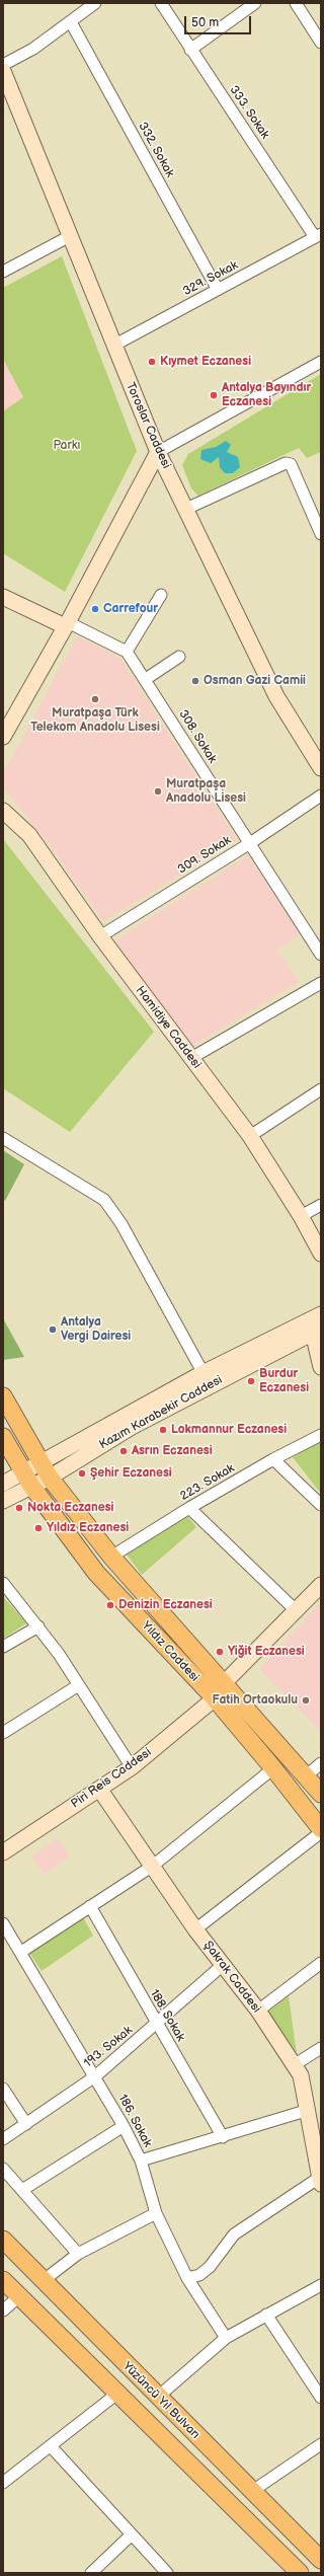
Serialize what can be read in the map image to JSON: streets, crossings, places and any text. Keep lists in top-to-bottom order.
{
  "streets": {
    "main road": ["Yıldız Caddesi", "Yüzüncü Yıl Bulvarı"],
    "street": [
      "333. Sokak",
      "332. Sokak",
      "329. Sokak",
      "Toroslar Caddesi",
      "308. Sokak",
      "309. Sokak",
      "Hamidiye Caddesi",
      "Kazım Karabekir Caddesi",
      "223. Sokak",
      "Piri Reis Caddesi",
      "Şakrak Caddesi",
      "188. Sokak",
      "193. Sokak",
      "186. Sokak"
    ]
  },
  "crossings": [
    ["333. Sokak", "329. Sokak"],
    ["332. Sokak", "329. Sokak"],
    ["329. Sokak", "Toroslar Caddesi"],
    ["308. Sokak", "309. Sokak"],
    ["309. Sokak", "Hamidiye Caddesi"],
    ["Kazım Karabekir Caddesi", "Yıldız Caddesi"],
    ["223. Sokak", "Yıldız Caddesi"],
    ["Yıldız Caddesi", "Piri Reis Caddesi"],
    ["Piri Reis Caddesi", "Şakrak Caddesi"],
    ["Şakrak Caddesi", "193. Sokak"],
    ["188. Sokak", "193. Sokak"],
    ["193. Sokak", "186. Sokak"]
  ],
  "parks": ["Parkı"],
  "places": [
    "Kıymet Eczanesi",
    "Antalya Bayındır Eczanesi",
    "Carrefour",
    "Osman Gazi Camii",
    "Muratpaşa Türk Telekom Anadolu Lisesi",
    "Muratpaşa Anadolu Lisesi",
    "Antalya Vergi Dairesi",
    "Burdur Eczanesi",
    "Lokmannur Eczanesi",
    "Asrın Eczanesi",
    "Şehir Eczanesi",
    "Nokta Eczanesi",
    "Yıldız Eczanesi",
    "Denizin Eczanesi",
    "Yiğit Eczanesi",
    "Fatih Ortaokulu"
  ],
  "scale_bar": "50 m"
}
